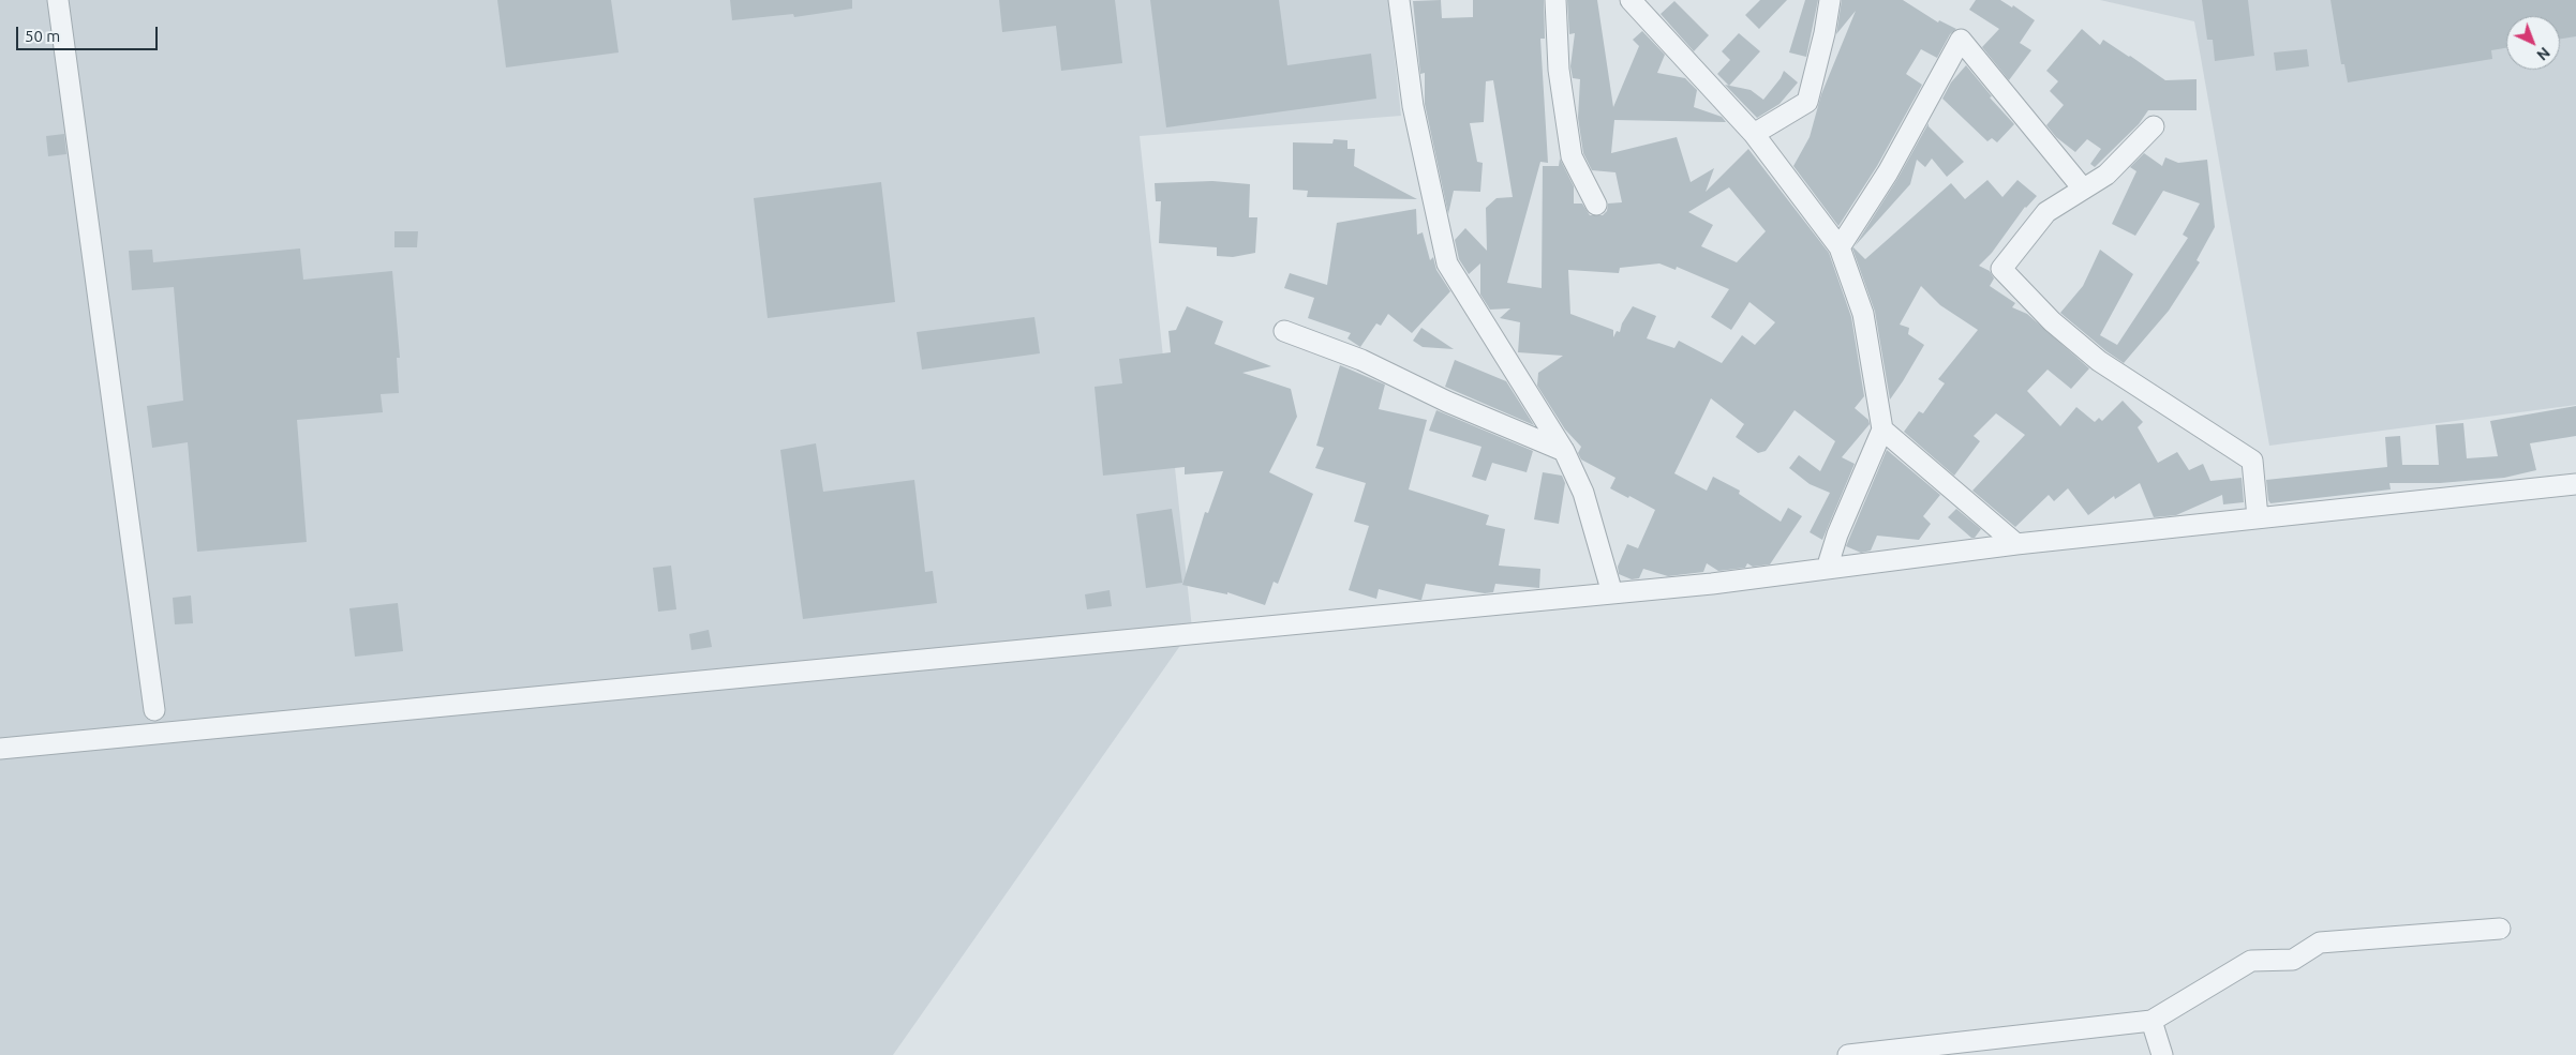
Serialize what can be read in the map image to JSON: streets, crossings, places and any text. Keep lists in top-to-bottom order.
{
  "scale_bar": "50 m",
  "north": "bottom right"
}
